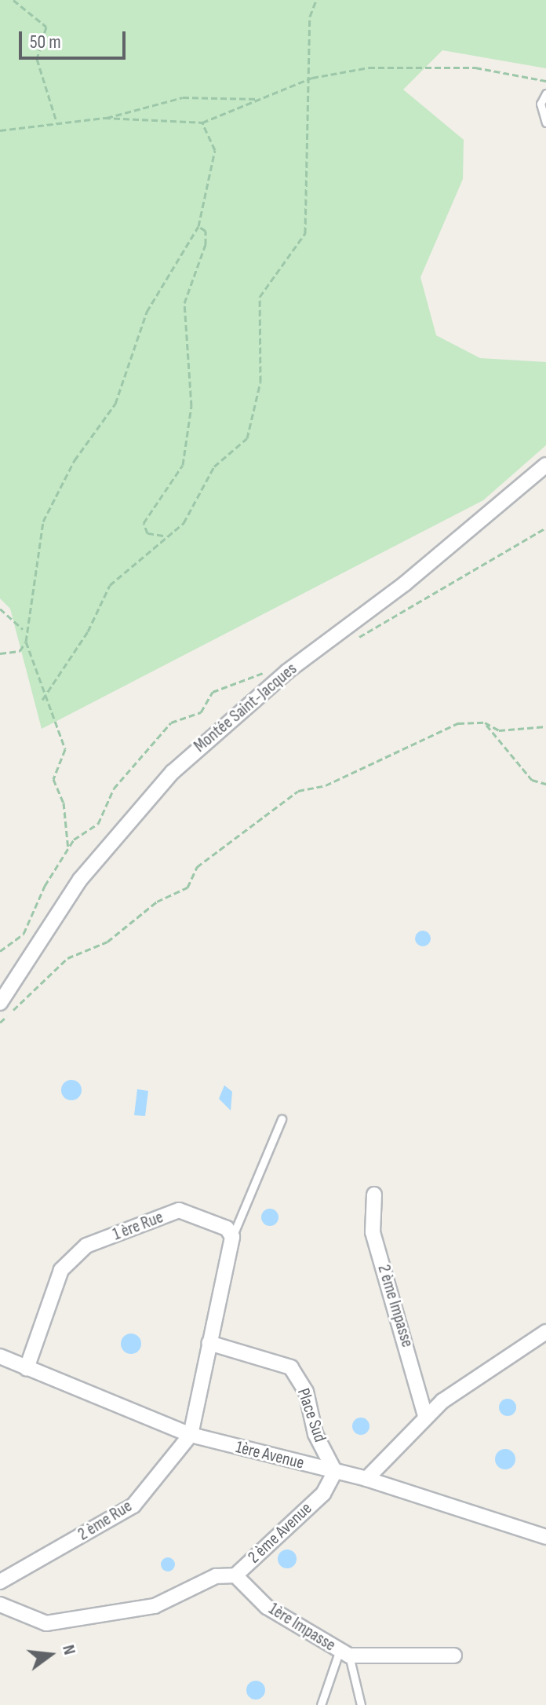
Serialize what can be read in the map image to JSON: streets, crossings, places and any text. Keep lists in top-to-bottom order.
{
  "streets": {
    "street": [
      "Montée Saint-Jacques",
      "1 ère Rue",
      "2 ème Impasse",
      "Place Sud",
      "1ère Avenue",
      "2 ème Rue",
      "2 ème Avenue",
      "1ère Impasse"
    ]
  },
  "crossings": [
    ["1 ère Rue", "1ère Avenue"],
    ["Place Sud", "1ère Avenue"],
    ["Place Sud", "2 ème Avenue"],
    ["1ère Avenue", "2 ème Rue"],
    ["1ère Avenue", "2 ème Avenue"],
    ["2 ème Avenue", "1ère Impasse"]
  ],
  "scale_bar": "50 m",
  "north": "right"
}
